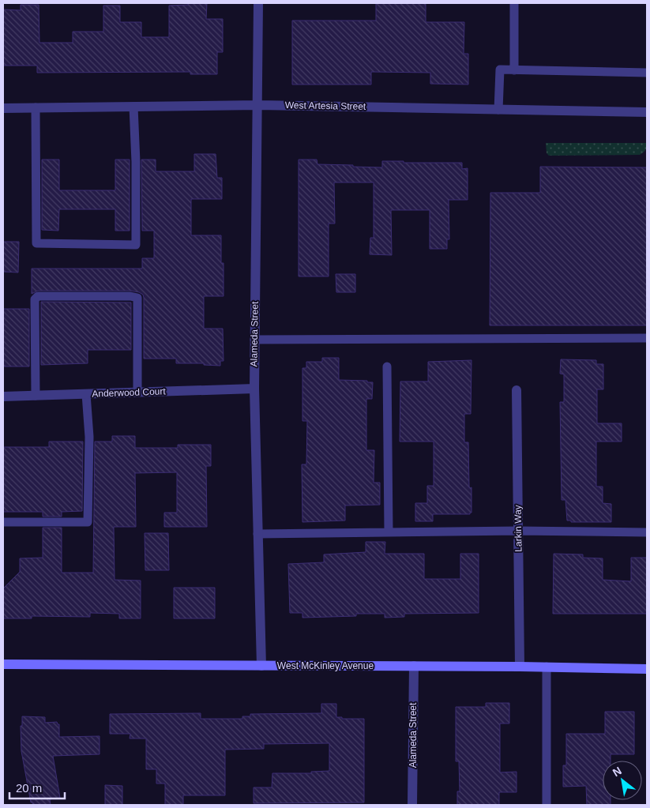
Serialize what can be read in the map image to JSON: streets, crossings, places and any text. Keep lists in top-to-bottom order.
{
  "streets": {
    "main road": ["West McKinley Avenue"],
    "street": [
      "West Artesia Street",
      "Alameda Street",
      "Anderwood Court",
      "Larkin Way"
    ]
  },
  "crossings": [
    ["West Artesia Street", "Alameda Street"],
    ["Alameda Street", "Anderwood Court"],
    ["Alameda Street", "West McKinley Avenue"],
    ["Larkin Way", "West McKinley Avenue"]
  ],
  "scale_bar": "20 m",
  "north": "top left"
}
